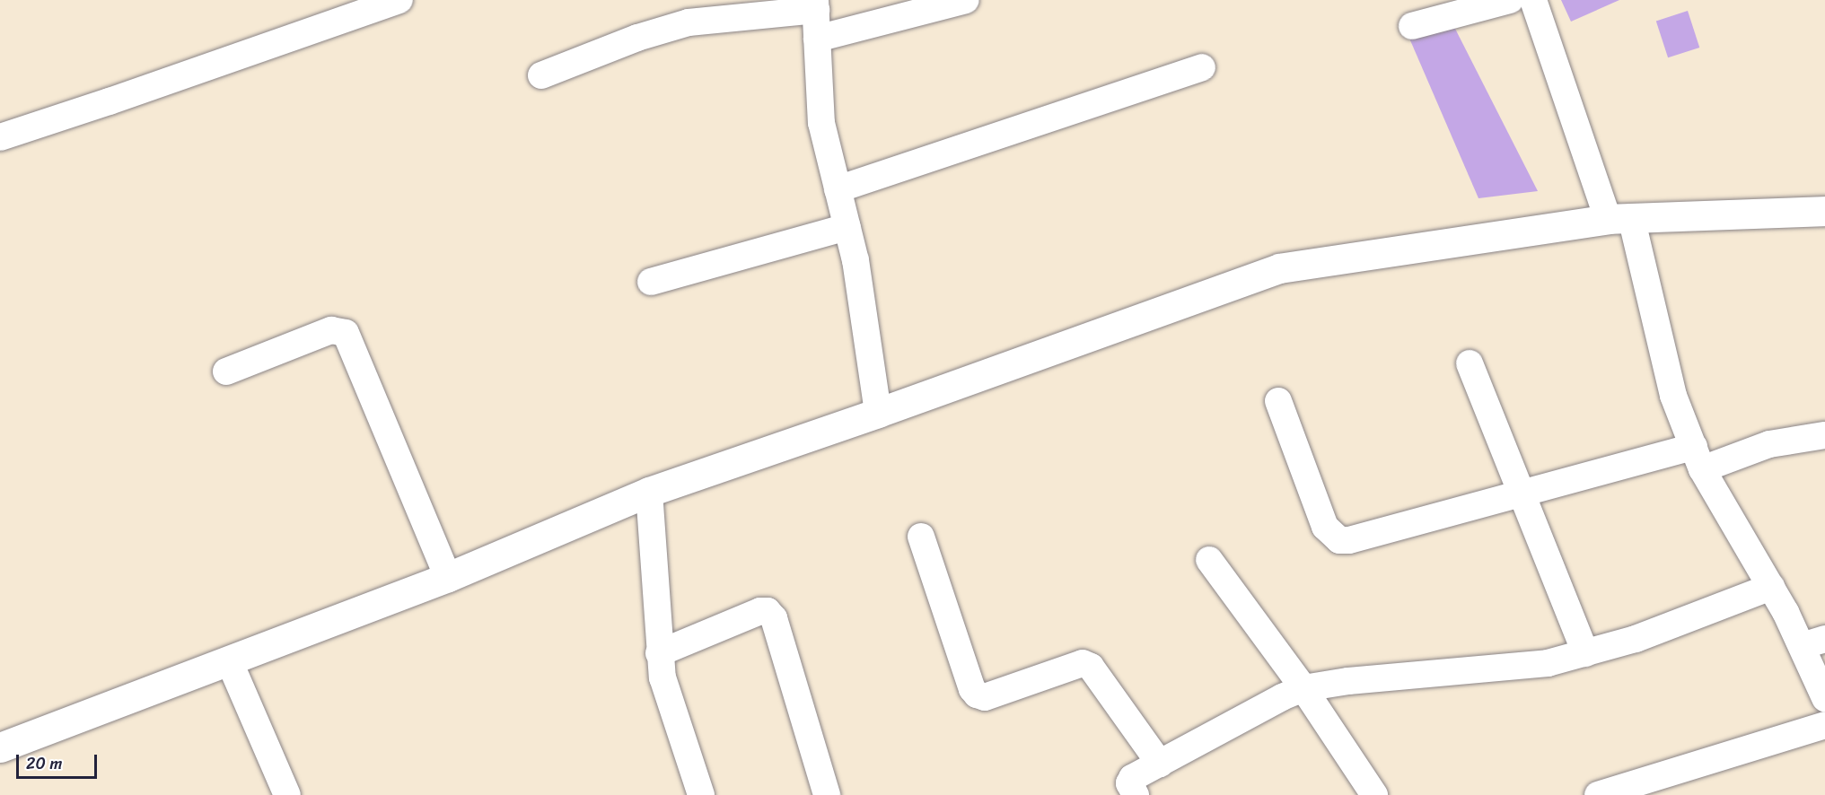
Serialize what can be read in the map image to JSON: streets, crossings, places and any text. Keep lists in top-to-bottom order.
{
  "scale_bar": "20 m"
}
